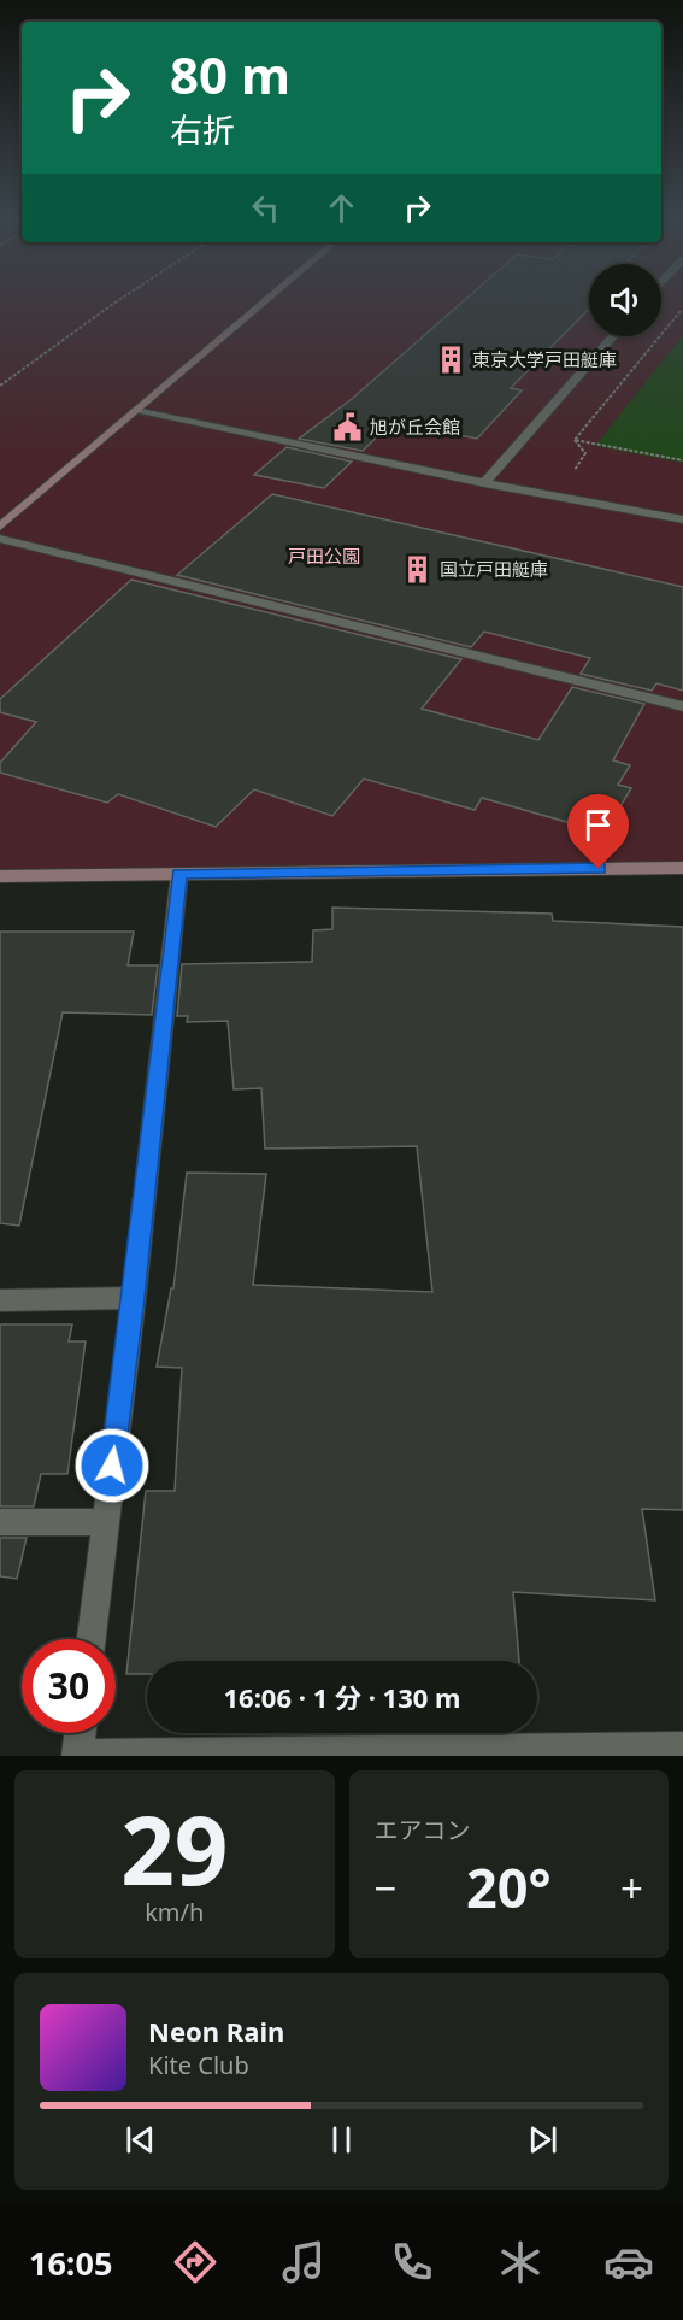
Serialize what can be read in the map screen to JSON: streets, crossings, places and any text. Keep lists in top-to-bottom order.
{
  "parks": ["戸田公園"],
  "places": {
    "building": ["東京大学戸田艇庫", "国立戸田艇庫"],
    "public building": ["旭が丘会館"]
  },
  "page": {
    "turn": ["80 m", "右折"],
    "limit": "30",
    "trip": "16:06 · 1 分 · 130 m",
    "tile": [
      ["29", "km/h"],
      "エアコン"
    ],
    "heat": ["−", "20°", "+"],
    "song": ["Neon Rain", "Kite Club"],
    "tabs": "16:05"
  }
}
